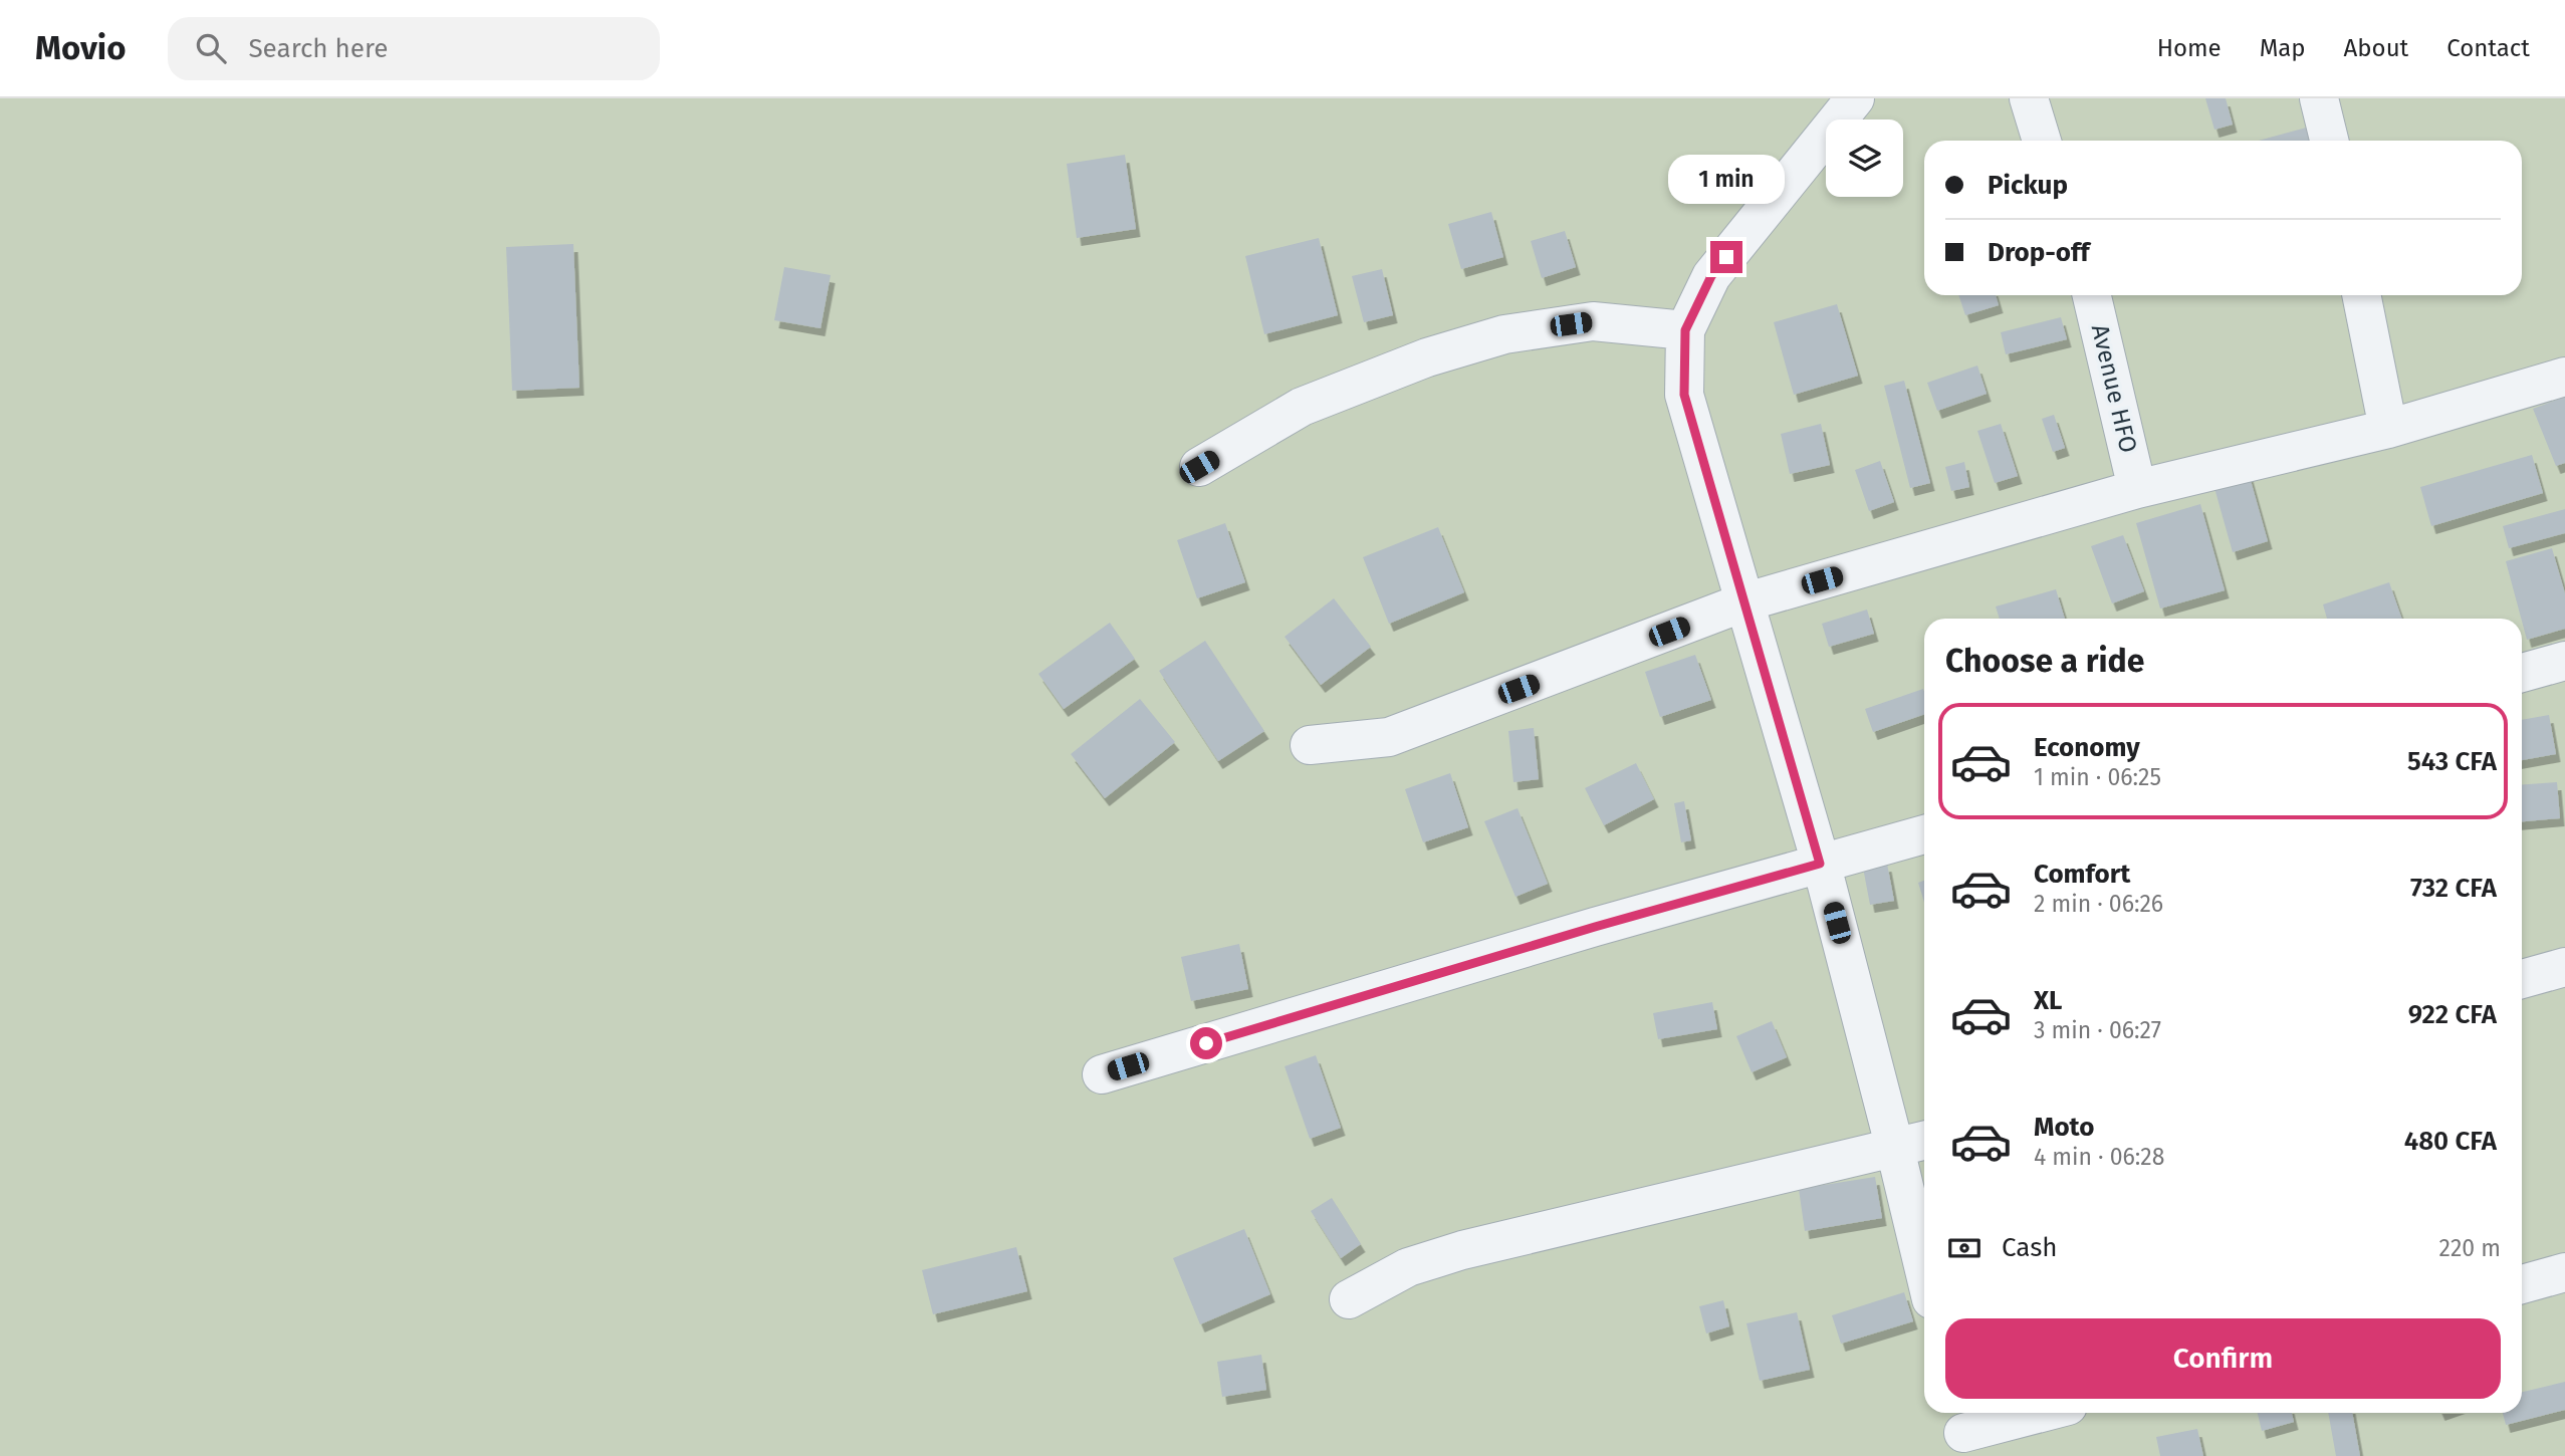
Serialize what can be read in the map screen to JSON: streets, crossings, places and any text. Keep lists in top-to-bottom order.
{
  "streets": {
    "street": ["Avenue HFO"]
  },
  "page": {
    "header": "Movio",
    "search": "Search here",
    "nav": [
      "Home",
      "Map",
      "About",
      "Contact"
    ],
    "banner": ["Pickup", "Drop-off"],
    "bubble": "1 min",
    "heading": "Choose a ride",
    "list": [
      {
        "name": "Economy",
        "note": "1 min · 06:25",
        "value": "543 CFA"
      },
      {
        "name": "Comfort",
        "note": "2 min · 06:26",
        "value": "732 CFA"
      },
      {
        "name": "XL",
        "note": "3 min · 06:27",
        "value": "922 CFA"
      },
      {
        "name": "Moto",
        "note": "4 min · 06:28",
        "value": "480 CFA"
      }
    ],
    "pay": ["Cash", "220 m"],
    "buttons": "Confirm"
  }
}
